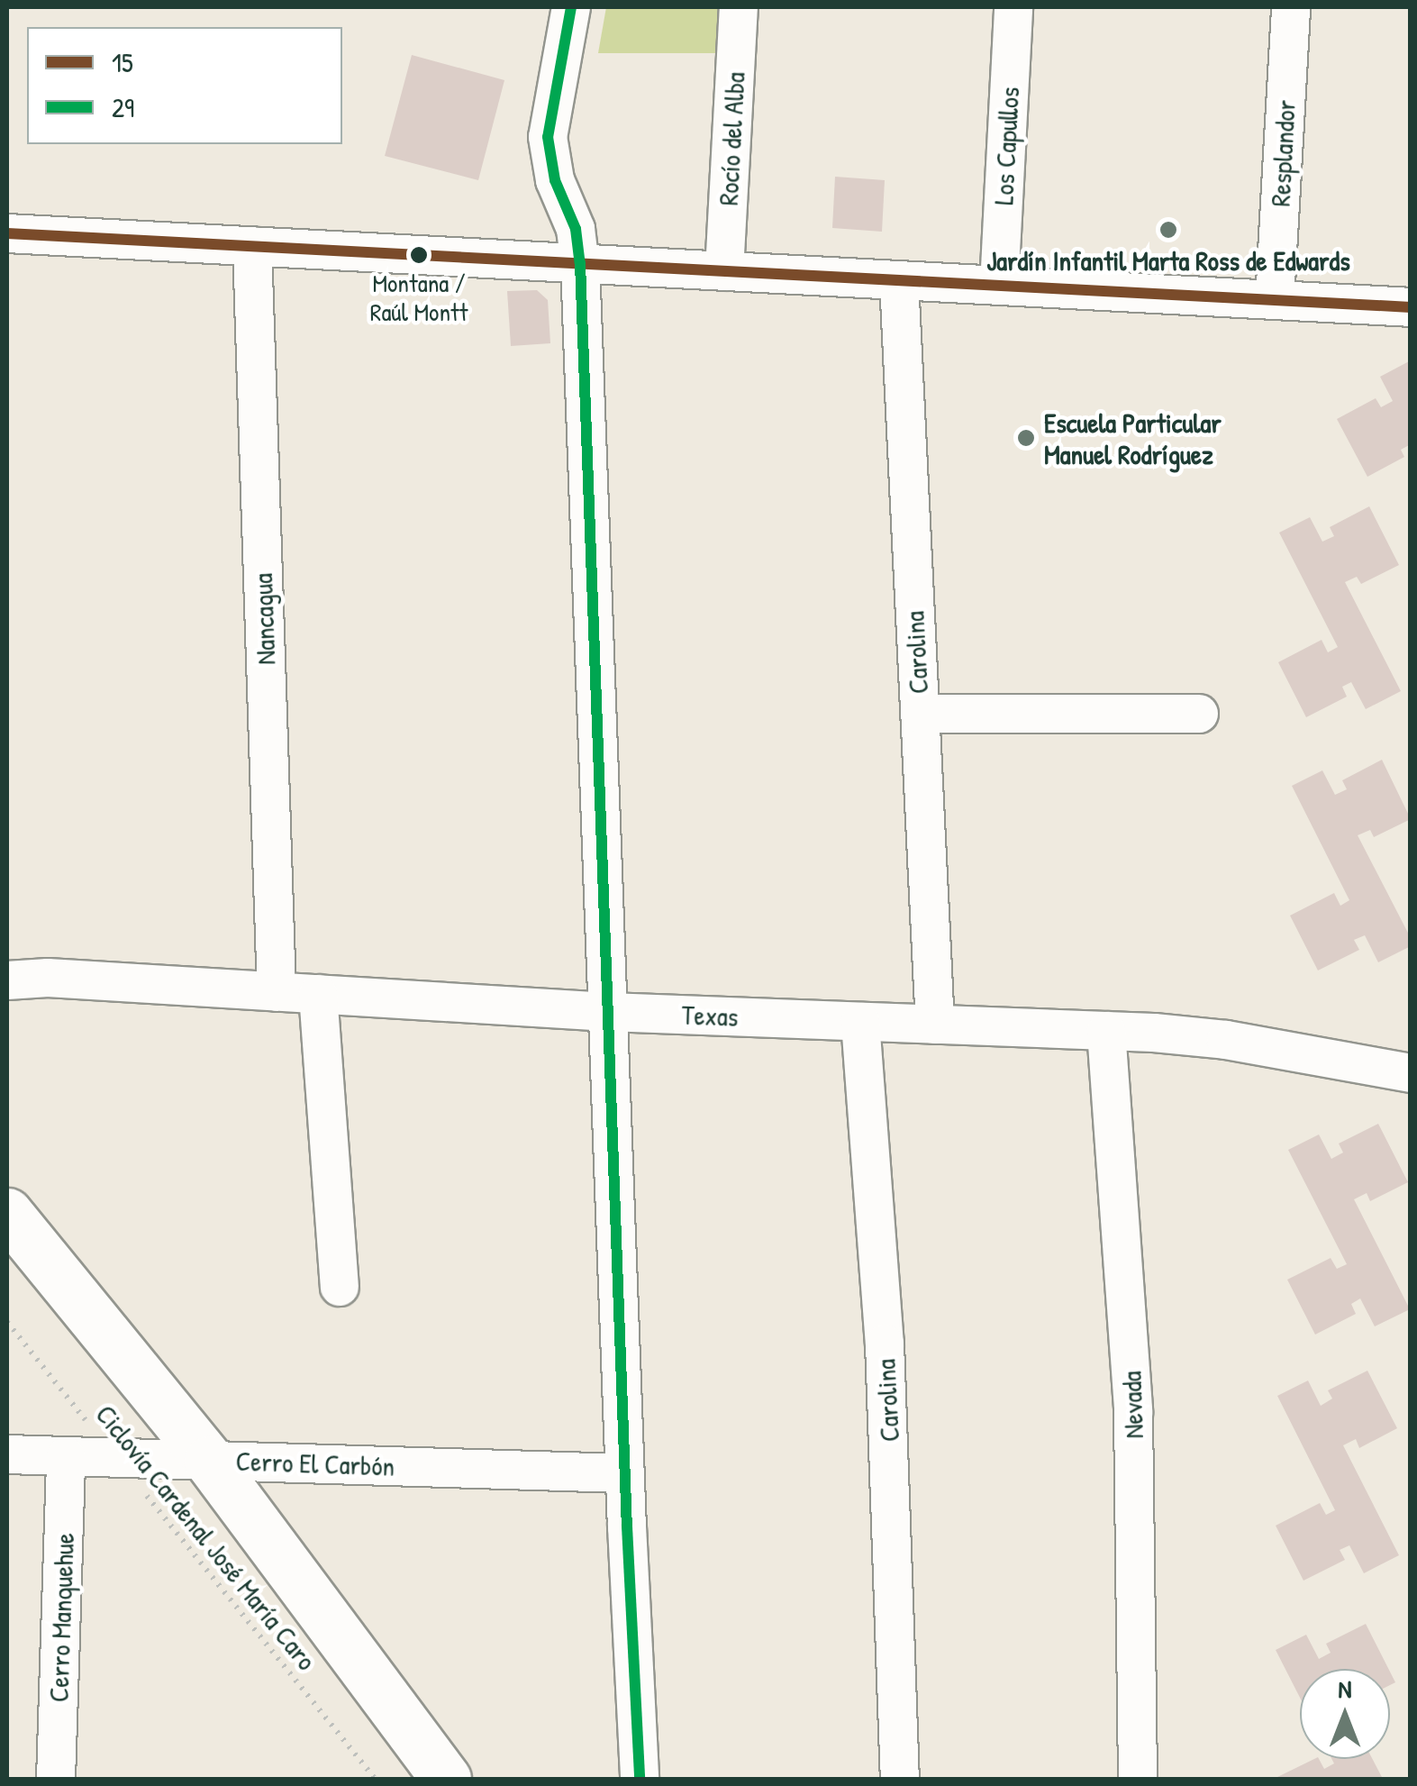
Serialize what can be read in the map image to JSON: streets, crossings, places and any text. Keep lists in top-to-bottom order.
{
  "streets": {
    "street": [
      "Rocío del Alba",
      "Los Capullos",
      "Resplandor",
      "Nancagua",
      "Carolina",
      "Texas",
      "Nevada",
      "Cerro El Carbón",
      "Cerro Manquehue"
    ],
    "path": ["Ciclovía Cardenal José María Caro"]
  },
  "crossings": [
    ["Nancagua", "Texas"],
    ["Carolina", "Texas"],
    ["Texas", "Nevada"],
    ["Cerro El Carbón", "Ciclovía Cardenal José María Caro"],
    ["Cerro El Carbón", "Cerro Manquehue"]
  ],
  "places": ["Jardín Infantil Marta Ross de Edwards", "Montana / Raúl Montt", "Escuela Particular Manuel Rodríguez"],
  "lines": ["transit line 29", "transit line 15"],
  "legend": ["15", "29"],
  "north": "top"
}
